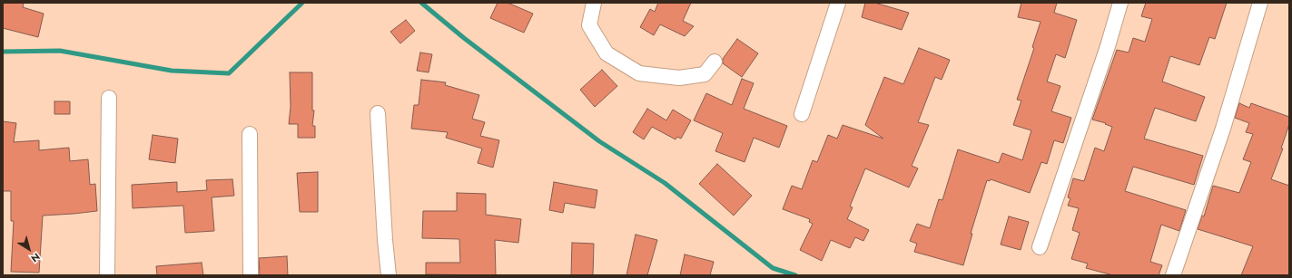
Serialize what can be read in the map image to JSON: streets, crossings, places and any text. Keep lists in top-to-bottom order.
{
  "north": "bottom right"
}
